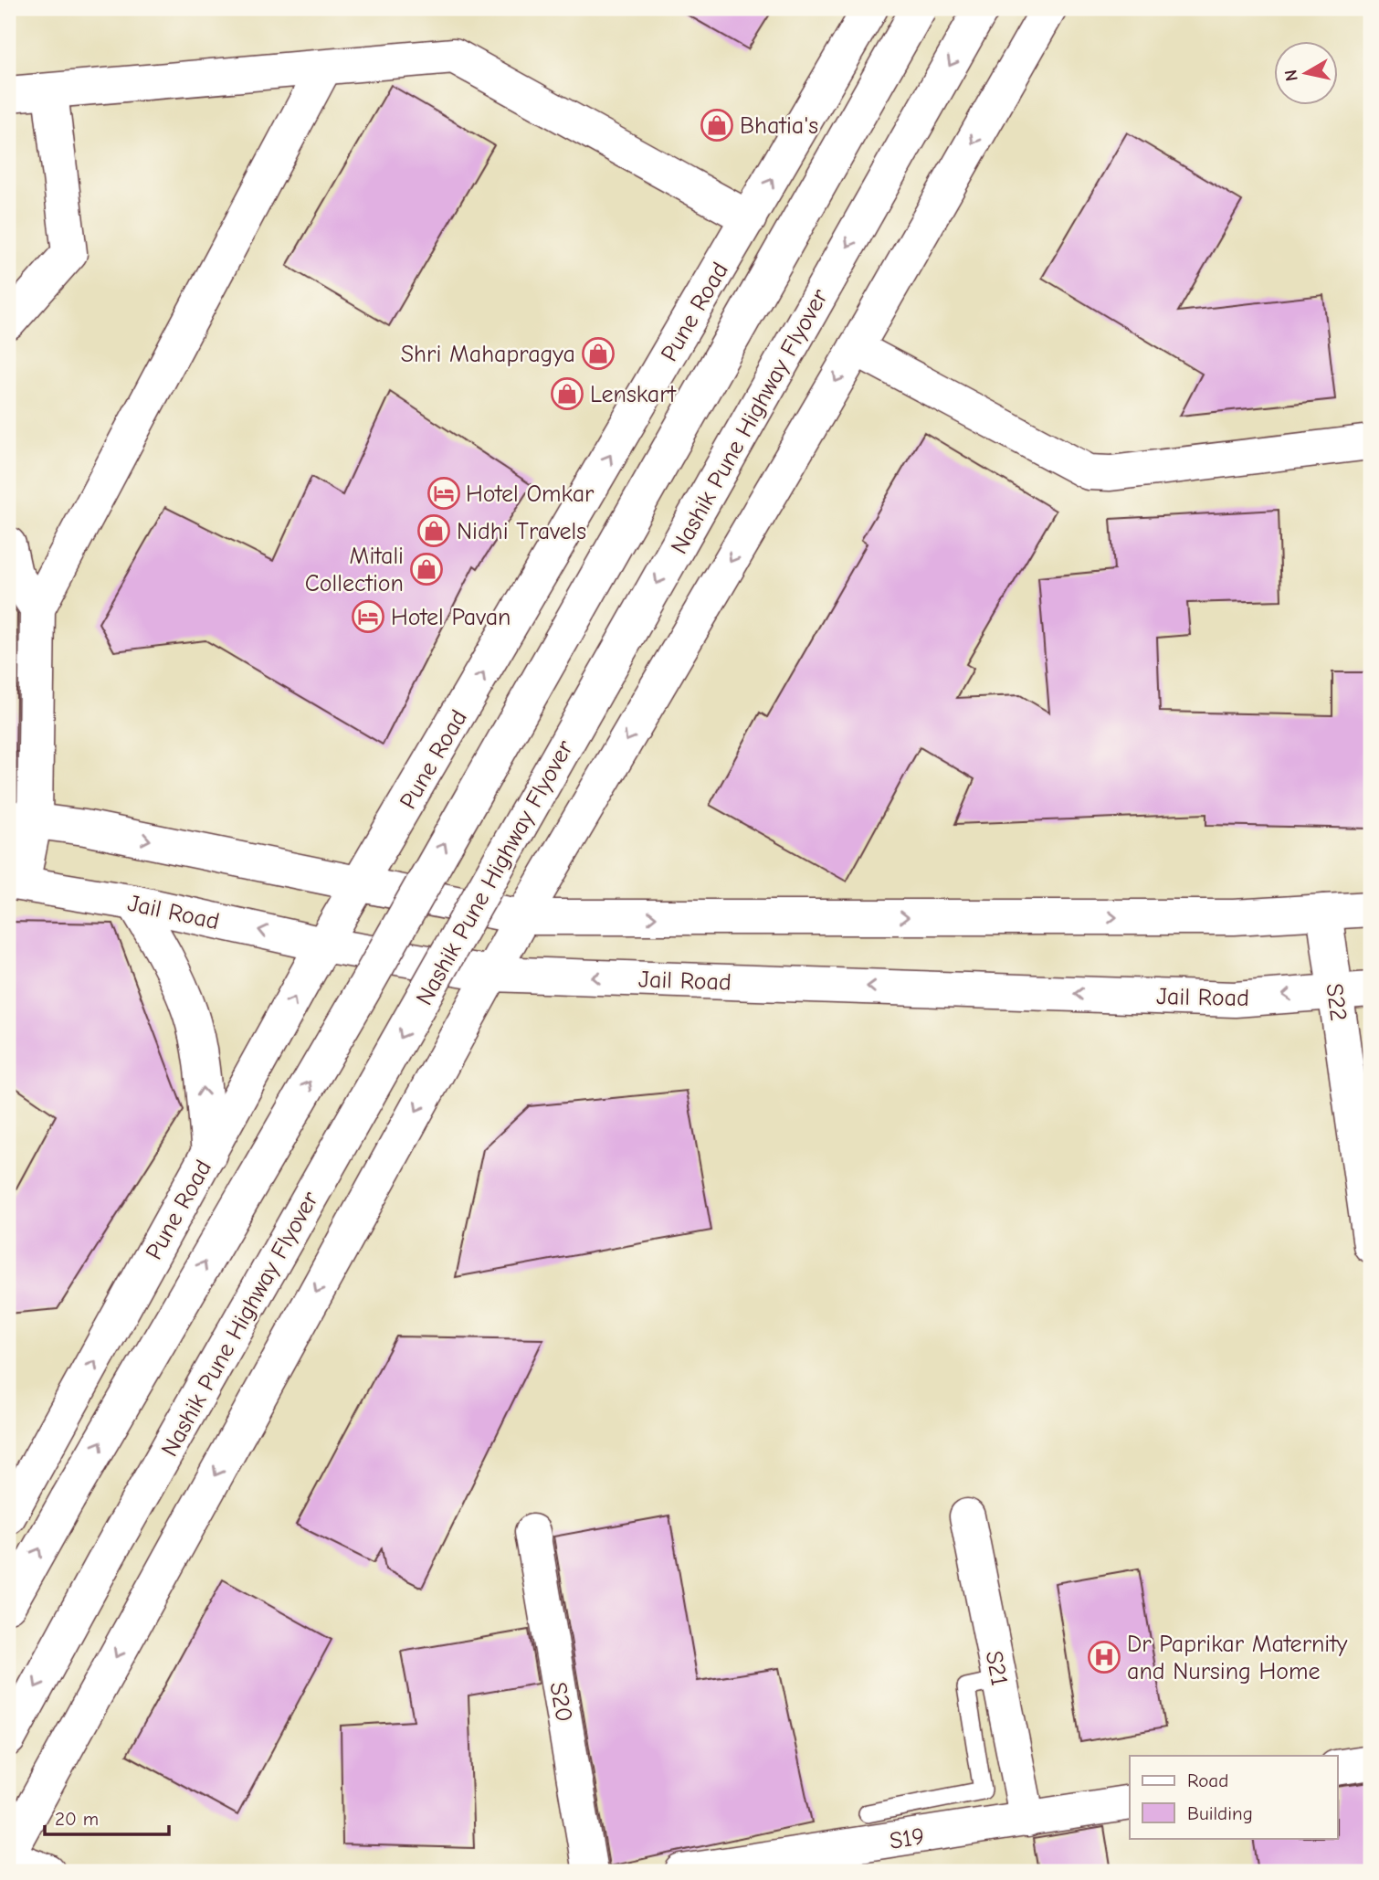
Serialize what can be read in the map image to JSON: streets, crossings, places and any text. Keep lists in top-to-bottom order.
{
  "streets": {
    "main road": [
      "Pune Road",
      "Nashik Pune Highway Flyover",
      "Jail Road",
      "S22",
      "S21",
      "S20",
      "S19"
    ]
  },
  "crossings": [
    ["Pune Road", "Jail Road"],
    ["Jail Road", "S22"],
    ["S21", "S19"]
  ],
  "places": {
    "shop": [
      "Bhatia's",
      "Shri Mahapragya",
      "Lenskart",
      "Nidhi Travels",
      "Mitali Collection"
    ],
    "hotel": ["Hotel Omkar", "Hotel Pavan"],
    "hospital": ["Dr Paprikar Maternity and Nursing Home"]
  },
  "legend": ["Road", "Building"],
  "scale_bar": "20 m",
  "north": "left"
}
